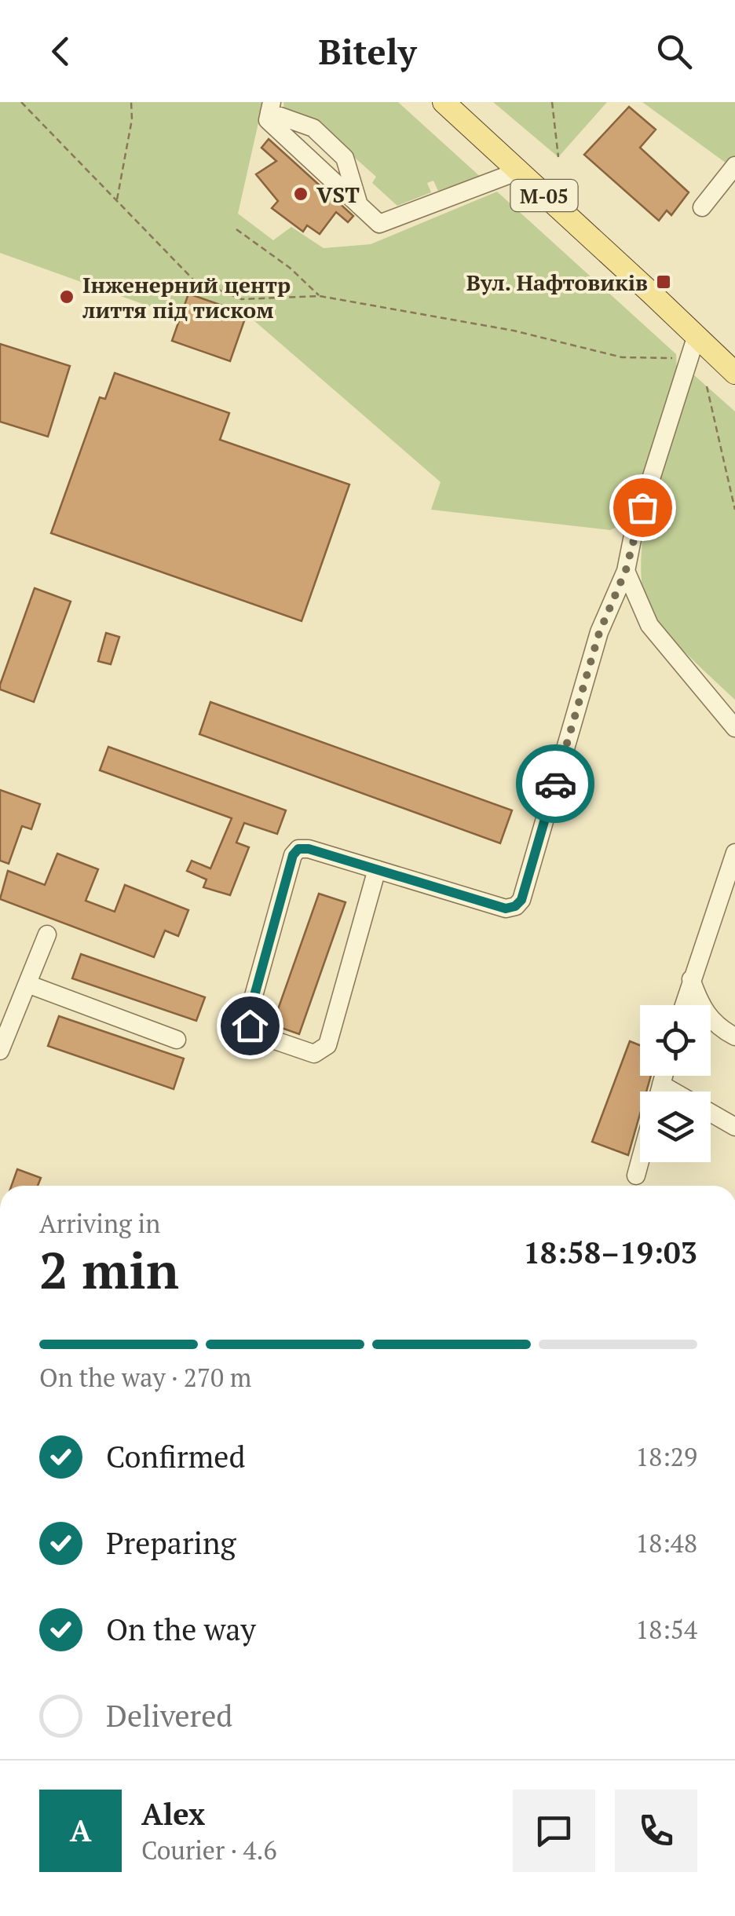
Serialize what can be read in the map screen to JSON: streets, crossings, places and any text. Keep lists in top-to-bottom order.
{
  "streets": {
    "main road": ["М-05"]
  },
  "places": {
    "other": ["VST", "Інженерний центр лиття під тиском"],
    "transit": ["Вул. Нафтовиків"]
  },
  "page": {
    "header": "Bitely",
    "heading": ["2 min", "Arriving in", "18:58–19:03"],
    "panel": ["Alex", "Courier · 4.6"],
    "bar": "On the way · 270 m",
    "list": [
      ["Confirmed", "18:29"],
      ["Preparing", "18:48"],
      ["On the way", "18:54"],
      "Delivered"
    ],
    "round": "A"
  }
}
